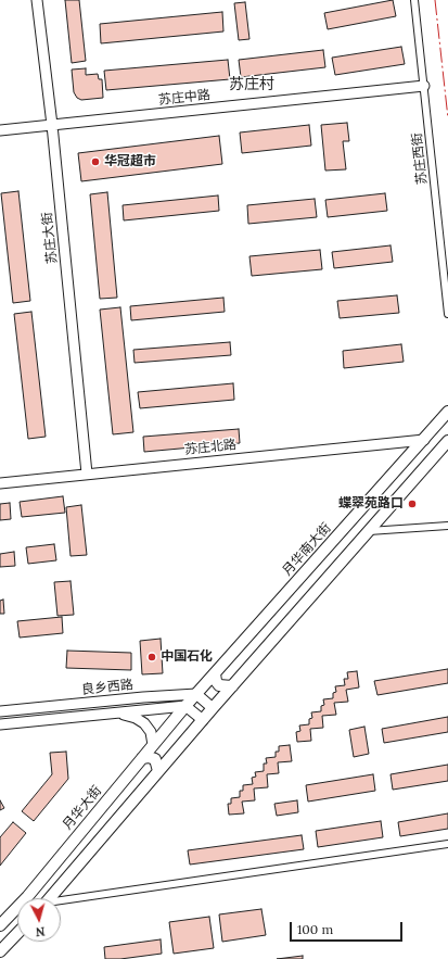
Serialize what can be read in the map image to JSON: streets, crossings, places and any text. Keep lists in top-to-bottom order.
{
  "streets": {
    "main road": [
      "苏庄中路",
      "苏庄大街",
      "苏庄北路",
      "月华南大街",
      "良乡西路",
      "月华大街"
    ],
    "street": ["苏庄西街"]
  },
  "crossings": [
    ["苏庄中路", "苏庄西街"],
    ["苏庄中路", "苏庄大街"],
    ["苏庄大街", "苏庄北路"],
    ["苏庄北路", "月华南大街"],
    ["月华南大街", "良乡西路"],
    ["月华南大街", "月华大街"],
    ["良乡西路", "月华大街"]
  ],
  "districts": ["苏庄村"],
  "places": ["华冠超市", "蝶翠苑路口", "中国石化"],
  "scale_bar": "100 m",
  "north": "bottom"
}
